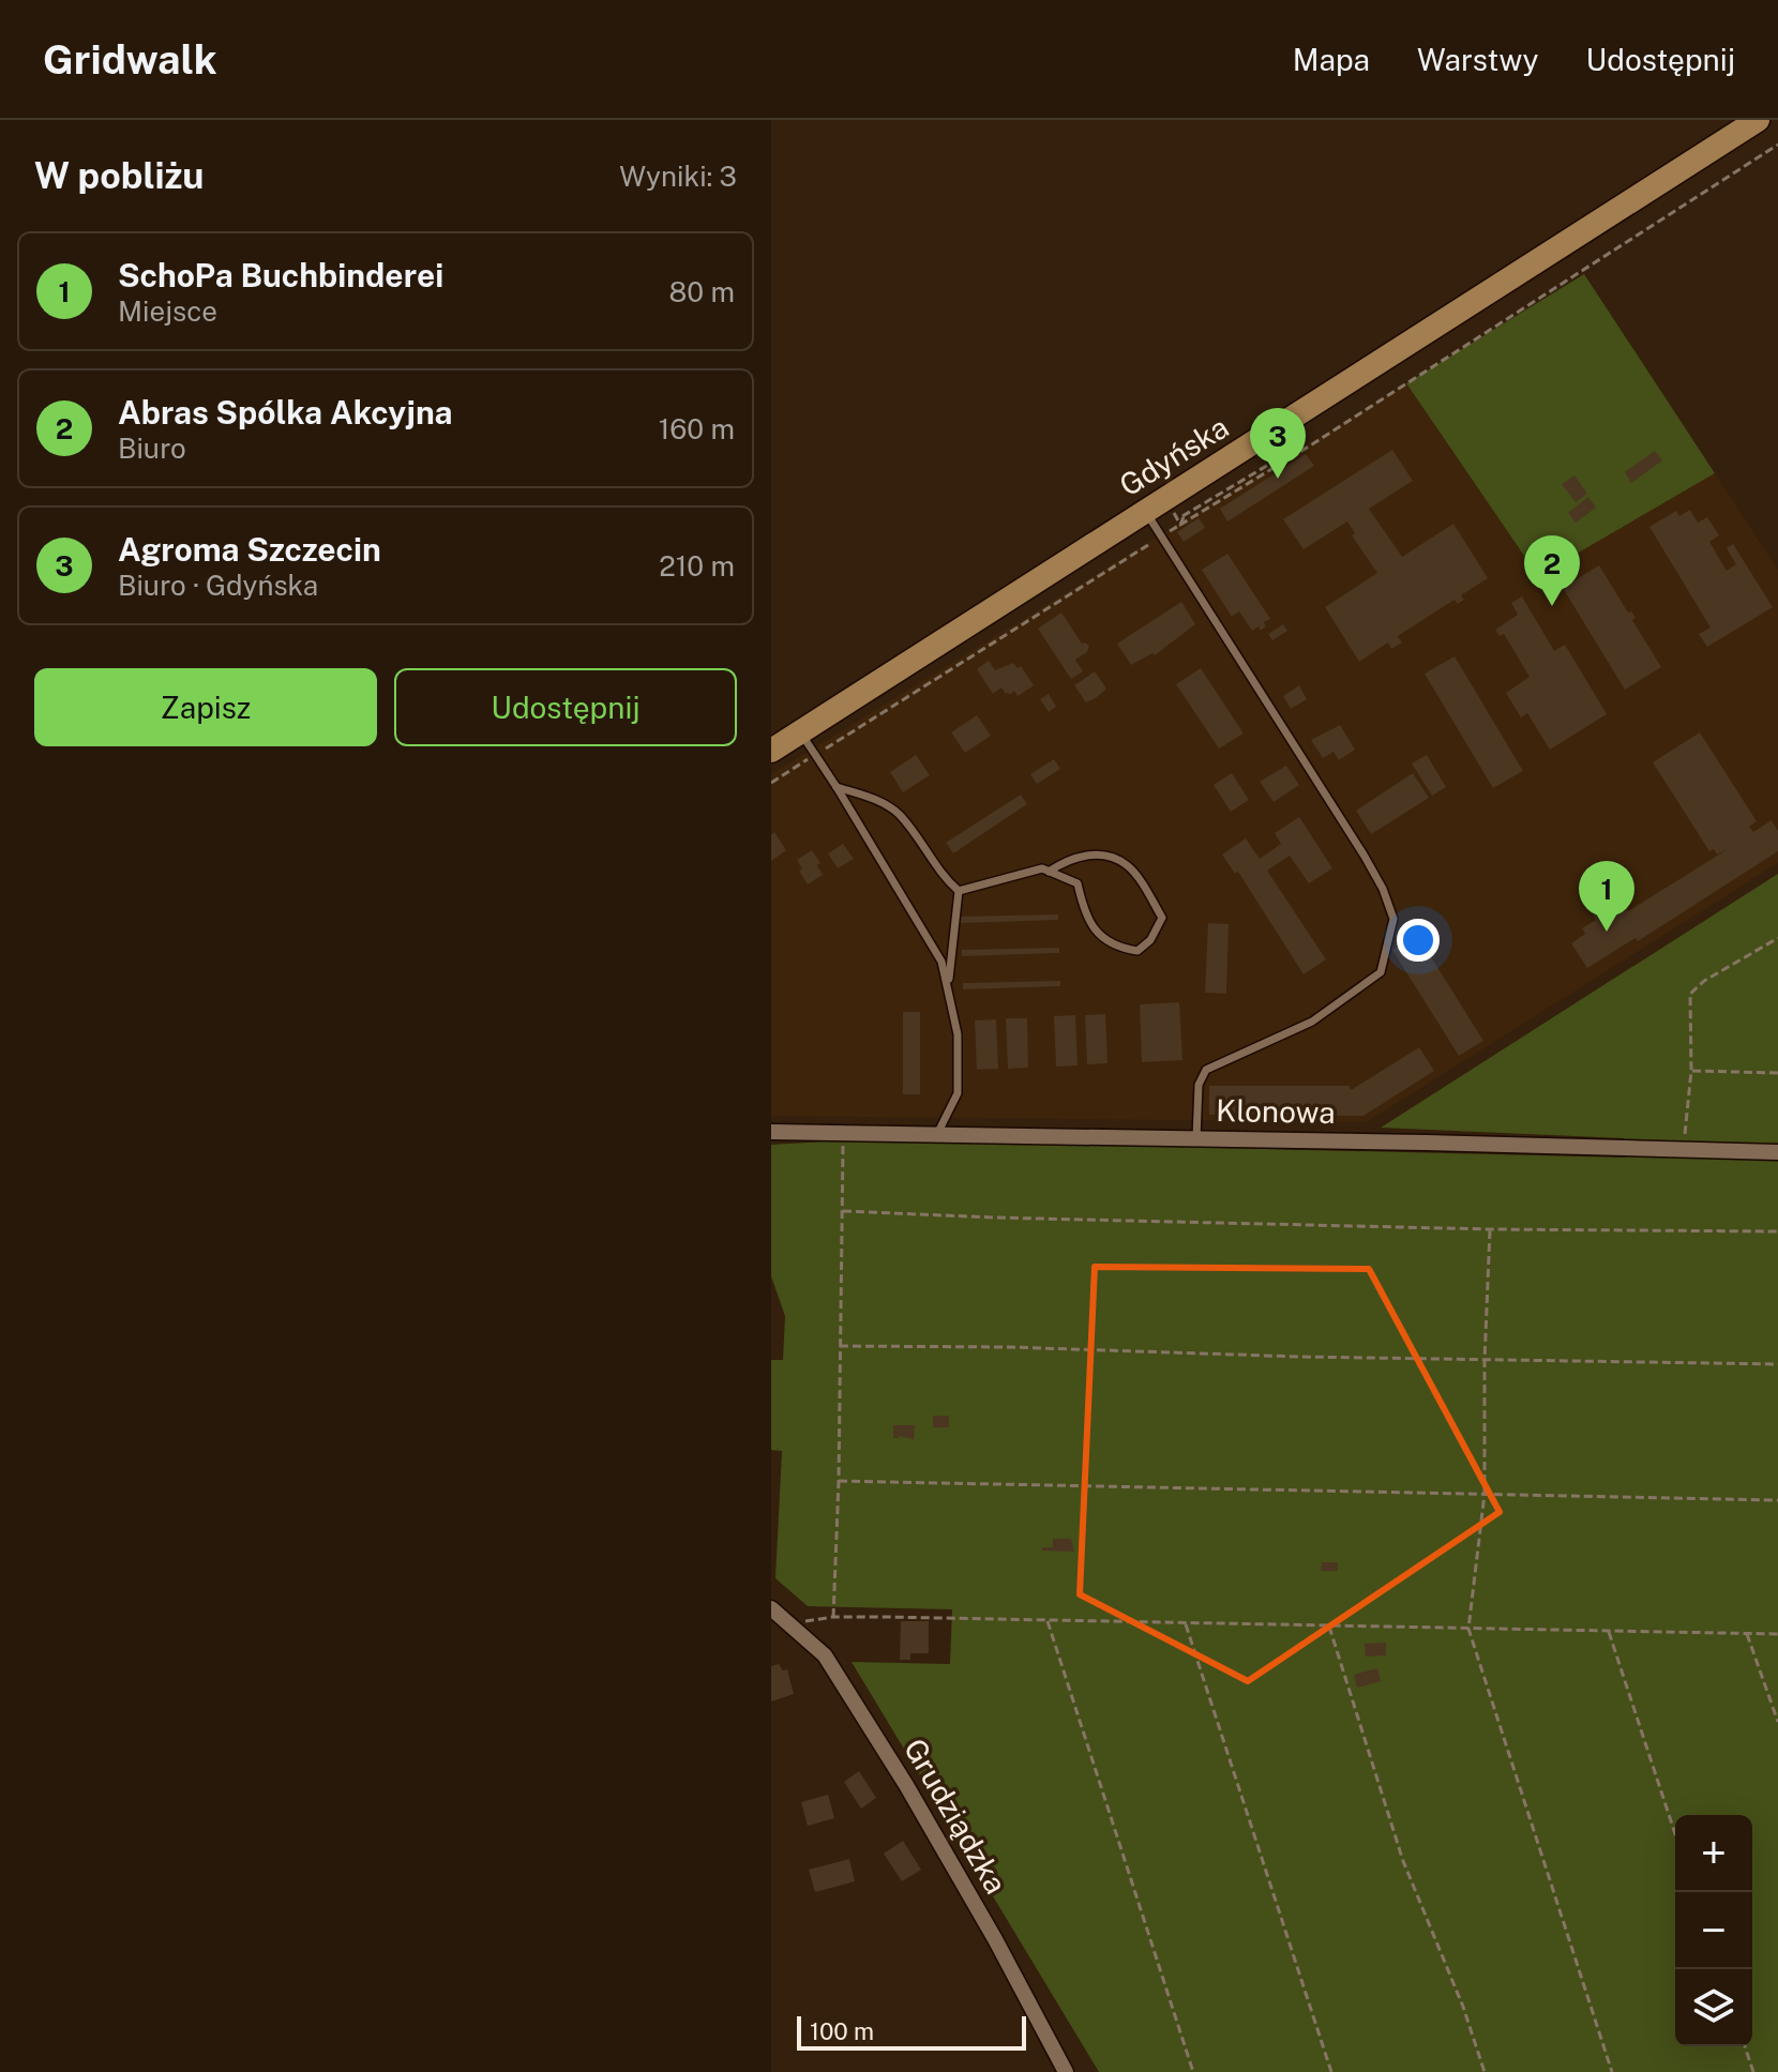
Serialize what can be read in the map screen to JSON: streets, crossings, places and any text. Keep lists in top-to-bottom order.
{
  "streets": {
    "main road": ["Gdyńska"],
    "street": ["Klonowa", "Grudziądzka"]
  },
  "scale_bar": "100 m",
  "page": {
    "header": "Gridwalk",
    "nav": ["Mapa", "Warstwy", "Udostępnij"],
    "heading": ["W pobliżu", "Wyniki: 3"],
    "list": [
      {
        "mark": "1",
        "name": "SchoPa Buchbinderei",
        "note": "Miejsce",
        "value": "80 m"
      },
      {
        "mark": "2",
        "name": "Abras Spólka Akcyjna",
        "note": "Biuro",
        "value": "160 m"
      },
      {
        "mark": "3",
        "name": "Agroma Szczecin",
        "note": "Biuro · Gdyńska",
        "value": "210 m"
      }
    ],
    "pins": ["3", "2", "1"],
    "buttons": ["Zapisz", "Udostępnij"],
    "map_buttons": ["+", "−"],
    "scale": "100 m"
  }
}
